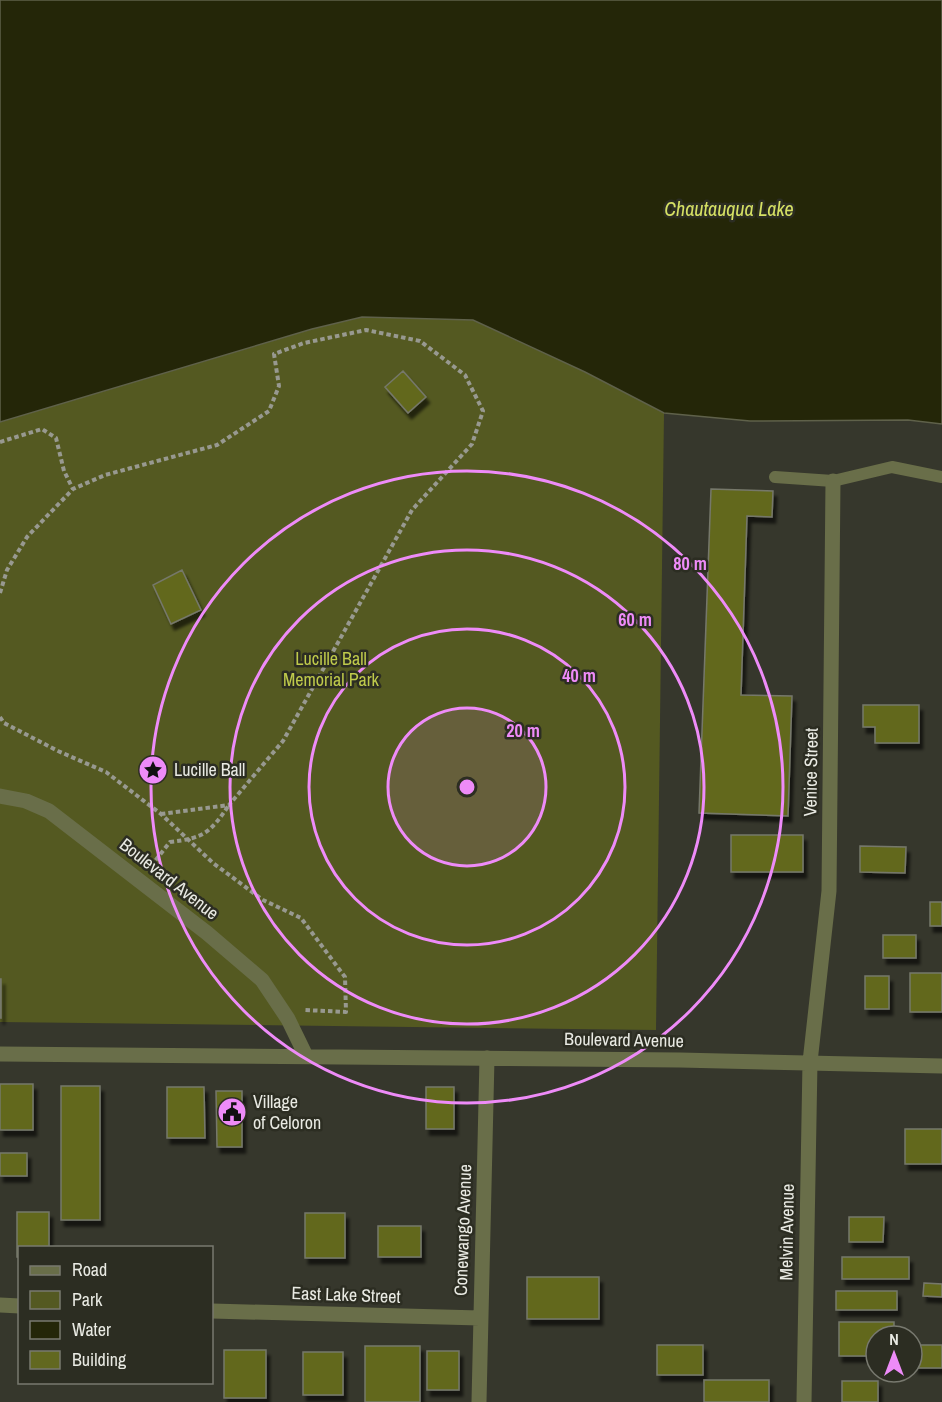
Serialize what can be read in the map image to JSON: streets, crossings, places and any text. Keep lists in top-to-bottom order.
{
  "streets": {
    "street": [
      "Venice Street",
      "Boulevard Avenue",
      "Conewango Avenue",
      "Melvin Avenue",
      "East Lake Street"
    ]
  },
  "crossings": [
    ["Venice Street", "Boulevard Avenue"],
    ["Venice Street", "Melvin Avenue"],
    ["Boulevard Avenue", "Conewango Avenue"],
    ["Boulevard Avenue", "Melvin Avenue"],
    ["Conewango Avenue", "East Lake Street"]
  ],
  "water": ["Chautauqua Lake"],
  "parks": ["Lucille Ball Memorial Park"],
  "places": {
    "place": ["Lucille Ball"],
    "public building": ["Village of Celoron"]
  },
  "legend": [
    "Road",
    "Park",
    "Water",
    "Building"
  ],
  "north": "top",
  "rings": [
    "80 m",
    "60 m",
    "40 m",
    "20 m"
  ]
}
